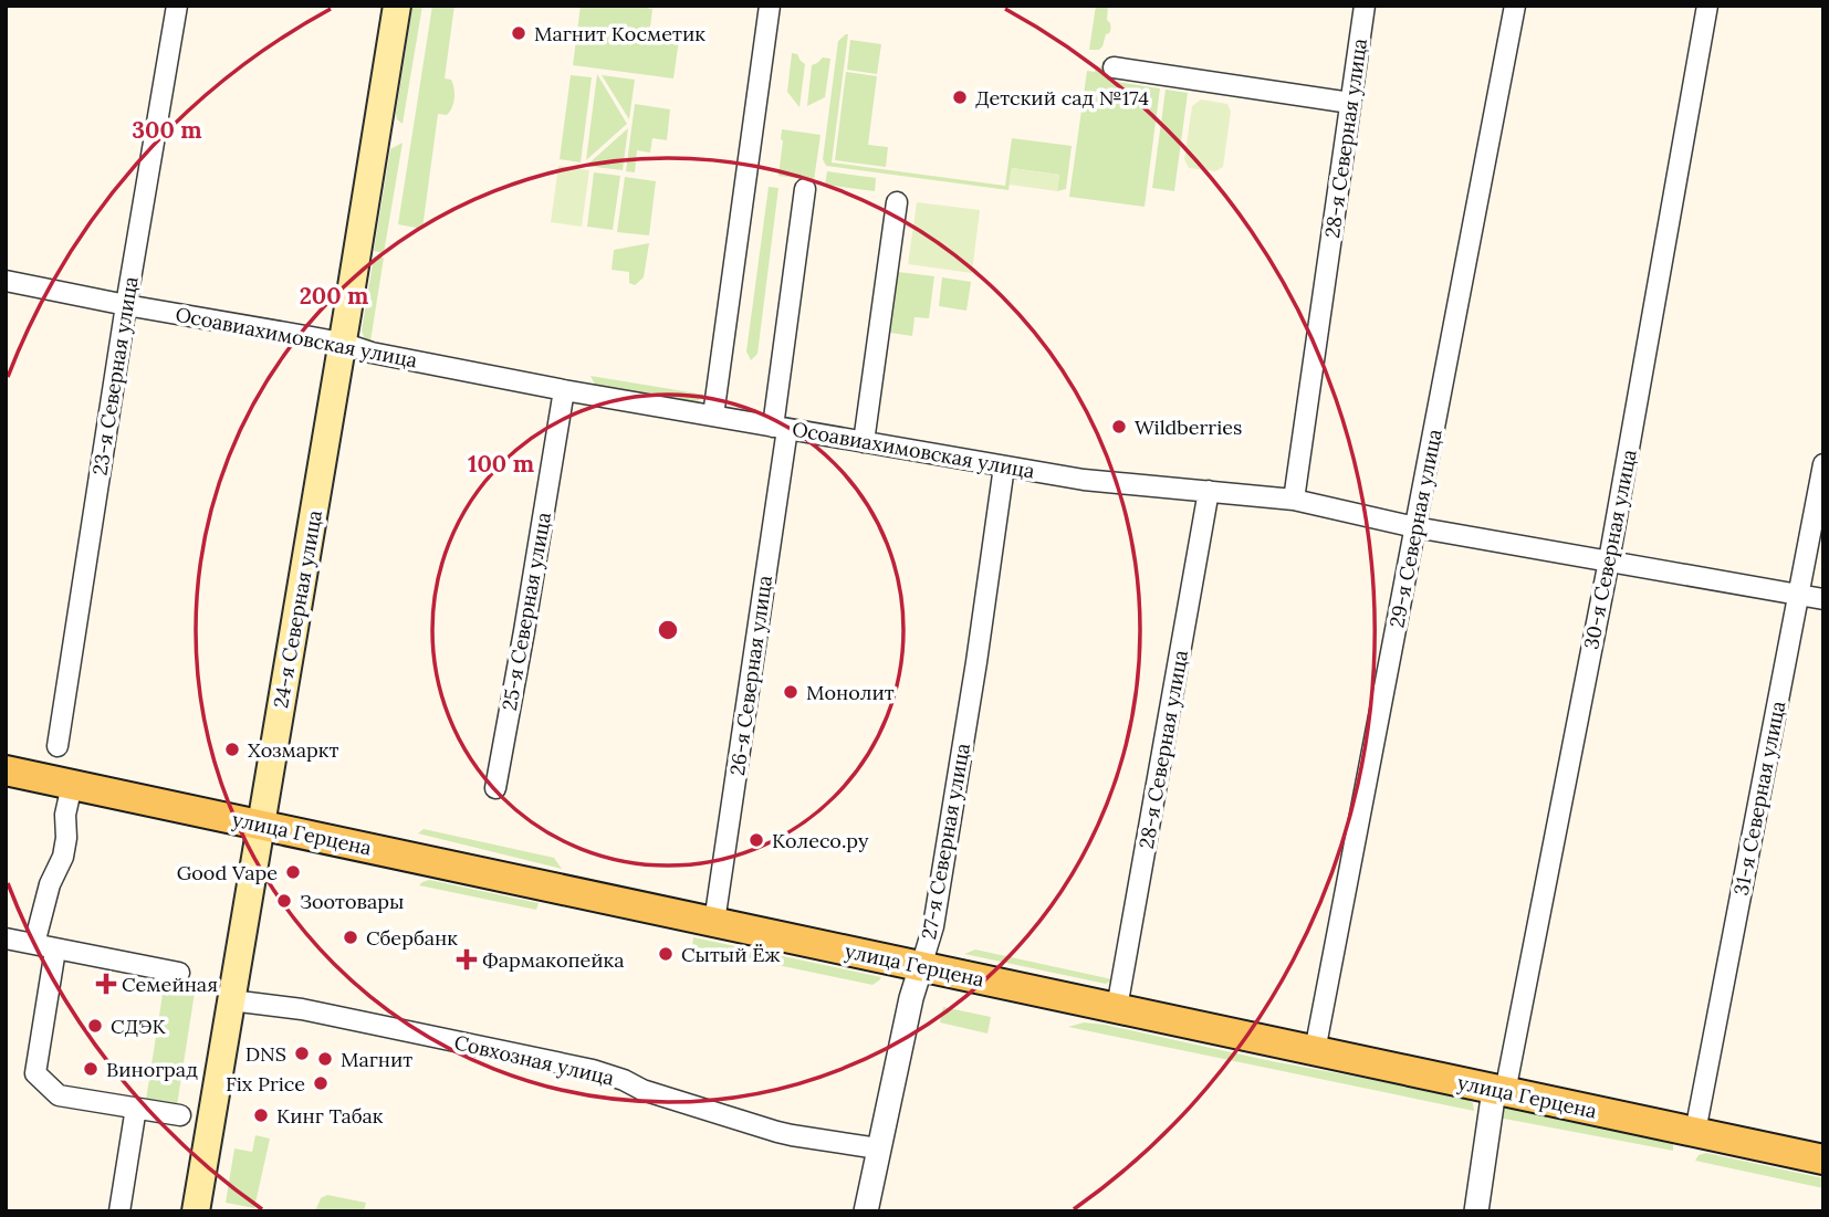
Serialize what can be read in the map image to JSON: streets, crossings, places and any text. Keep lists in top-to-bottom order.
{
  "streets": {
    "main road": ["24-я Северная улица", "улица Герцена"],
    "street": [
      "28-я Северная улица",
      "Осоавиахимовская улица",
      "23-я Северная улица",
      "29-я Северная улица",
      "30-я Северная улица",
      "25-я Северная улица",
      "26-я Северная улица",
      "31-я Северная улица",
      "27-я Северная улица",
      "Совхозная улица"
    ]
  },
  "crossings": [
    ["28-я Северная улица", "Осоавиахимовская улица"],
    ["28-я Северная улица", "улица Герцена"],
    ["Осоавиахимовская улица", "23-я Северная улица"],
    ["Осоавиахимовская улица", "29-я Северная улица"],
    ["Осоавиахимовская улица", "30-я Северная улица"],
    ["Осоавиахимовская улица", "24-я Северная улица"],
    ["Осоавиахимовская улица", "25-я Северная улица"],
    ["Осоавиахимовская улица", "26-я Северная улица"],
    ["Осоавиахимовская улица", "31-я Северная улица"],
    ["Осоавиахимовская улица", "27-я Северная улица"],
    ["29-я Северная улица", "улица Герцена"],
    ["30-я Северная улица", "улица Герцена"],
    ["24-я Северная улица", "улица Герцена"],
    ["24-я Северная улица", "Совхозная улица"],
    ["26-я Северная улица", "улица Герцена"],
    ["31-я Северная улица", "улица Герцена"],
    ["улица Герцена", "27-я Северная улица"],
    ["27-я Северная улица", "Совхозная улица"]
  ],
  "places": {
    "other": [
      "Магнит Косметик",
      "Детский сад №174",
      "Wildberries",
      "Монолит",
      "Хозмаркт",
      "Колесо.ру",
      "Good Vape",
      "Зоотовары",
      "Сбербанк",
      "Сытый Ёж",
      "СДЭК",
      "DNS",
      "Магнит",
      "Виноград",
      "Fix Price",
      "Кинг Табак"
    ],
    "health": ["Фармакопейка", "Семейная"]
  },
  "rings": ["300 m", "200 m", "100 m"]
}
